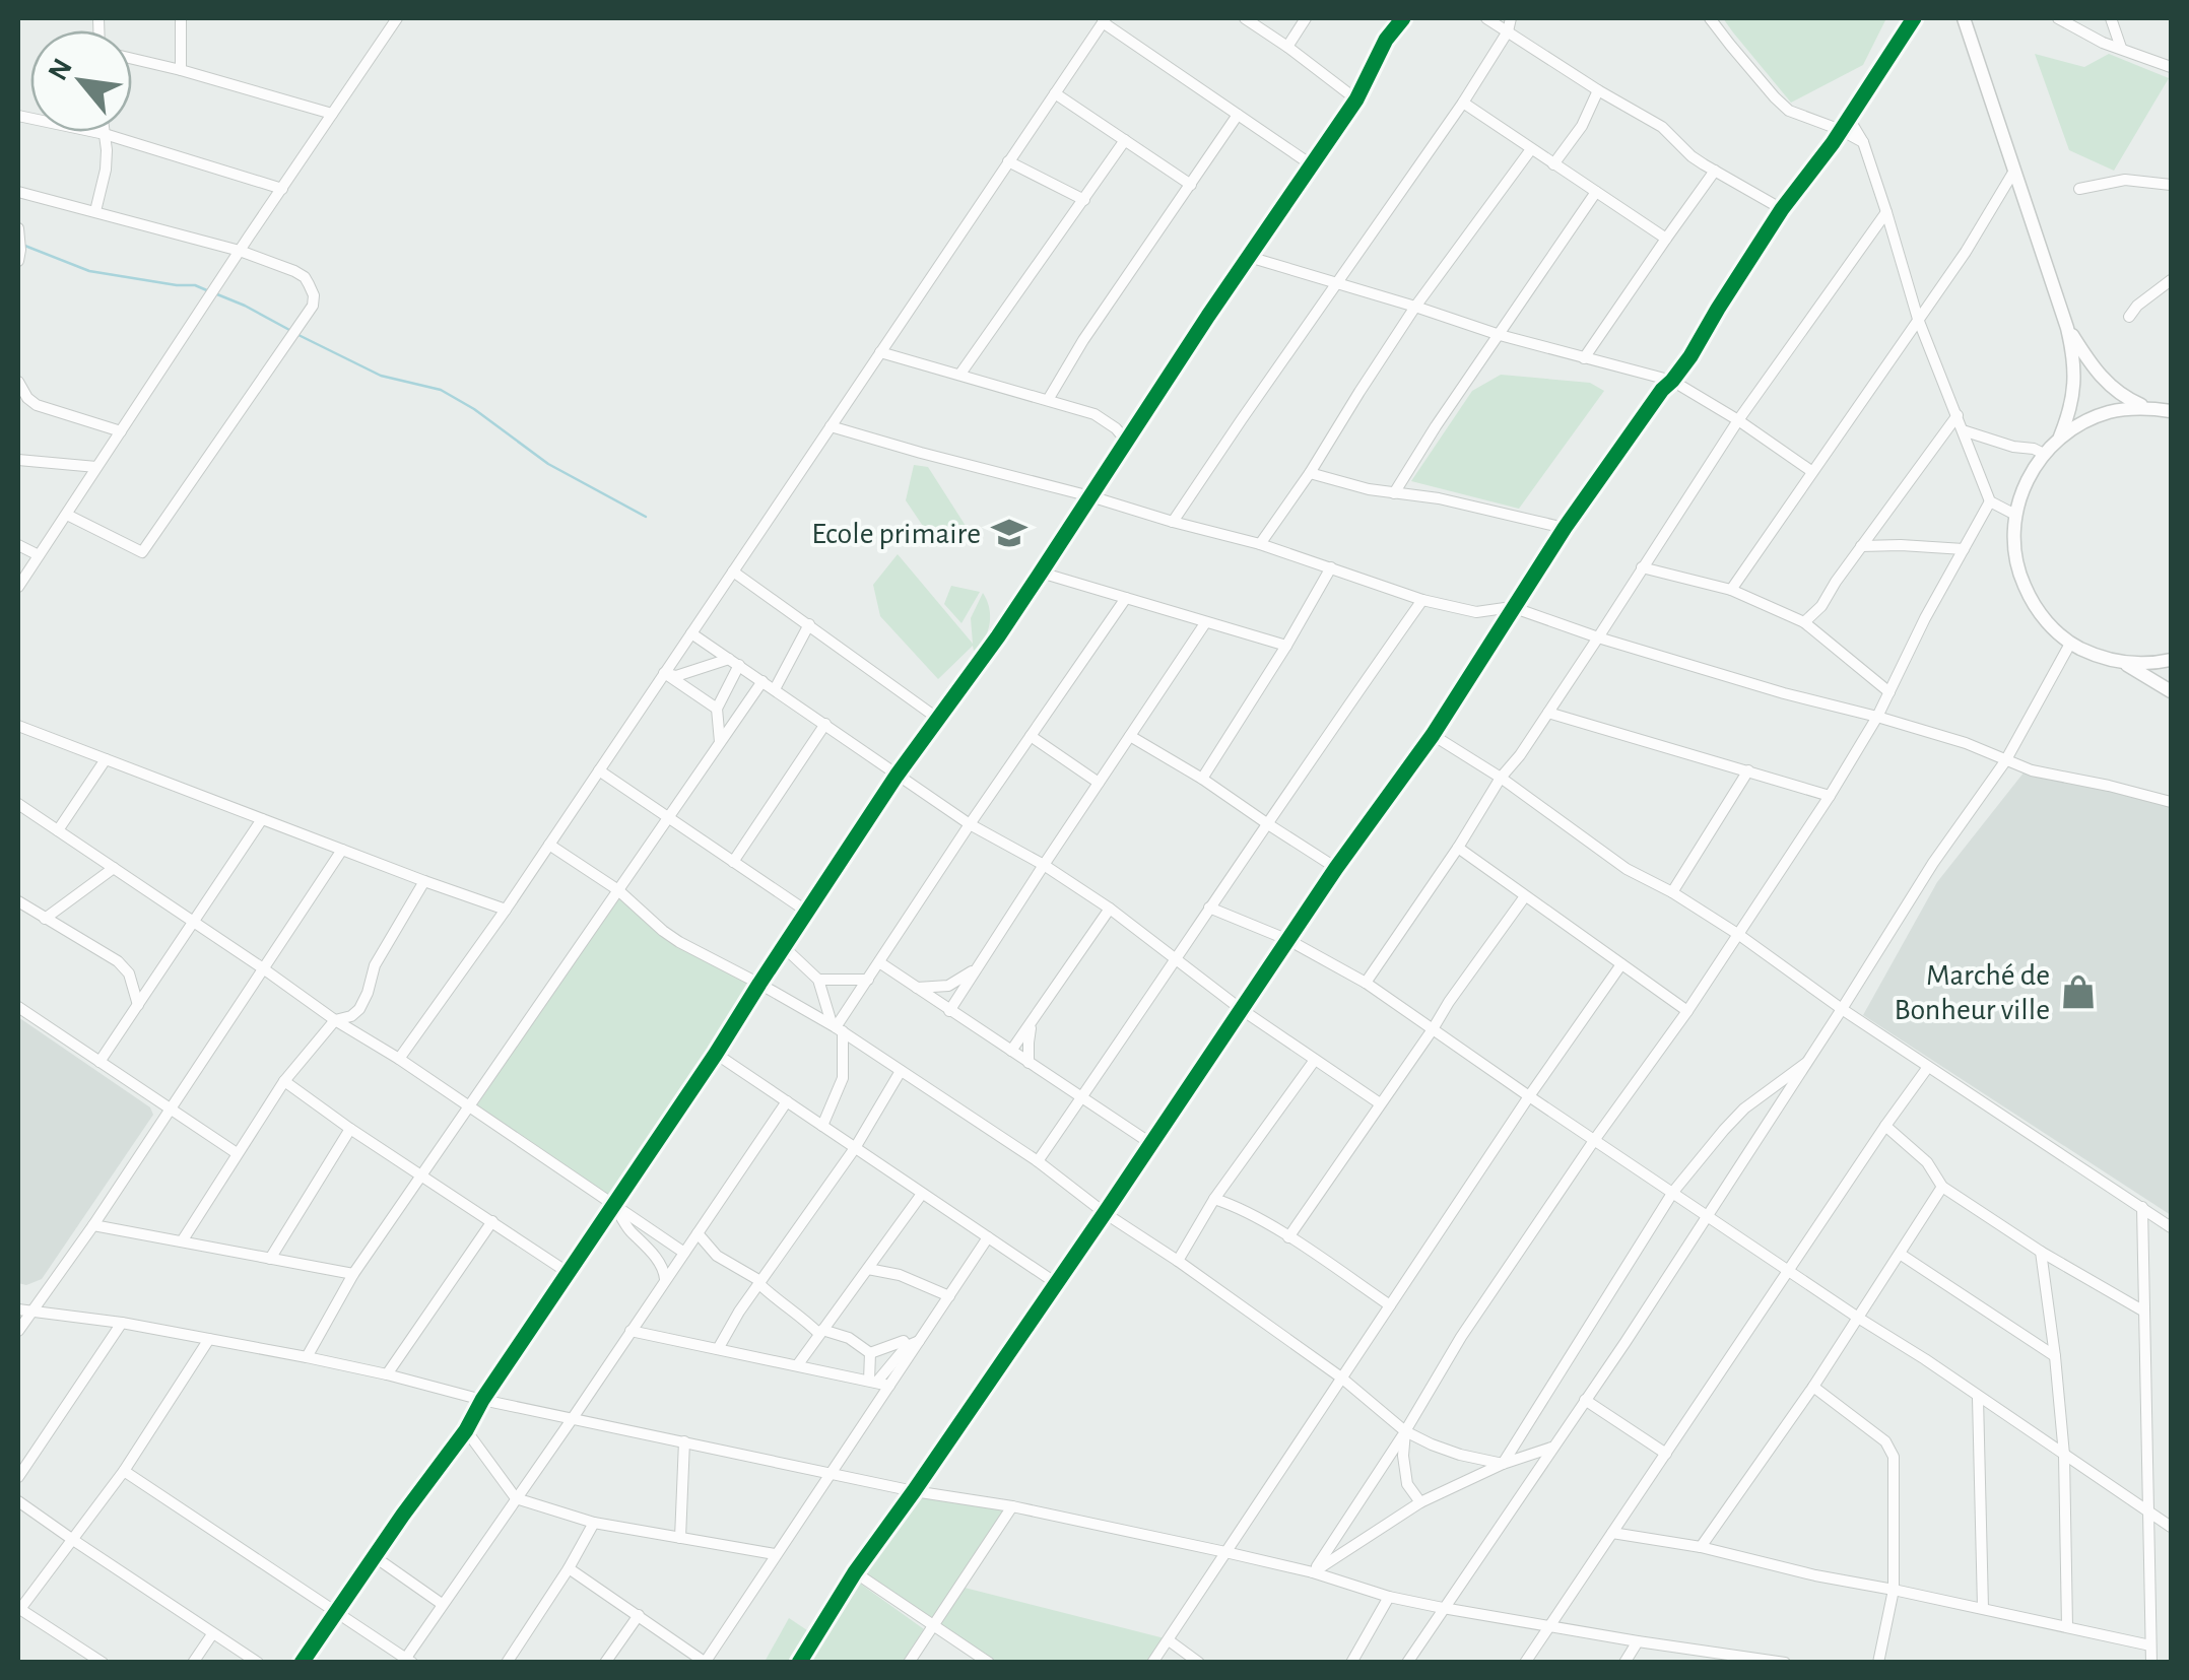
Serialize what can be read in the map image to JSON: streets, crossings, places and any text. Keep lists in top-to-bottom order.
{
  "places": {
    "school or university": ["Ecole primaire"],
    "shop": ["Marché de Bonheur ville"]
  },
  "north": "top left"
}
